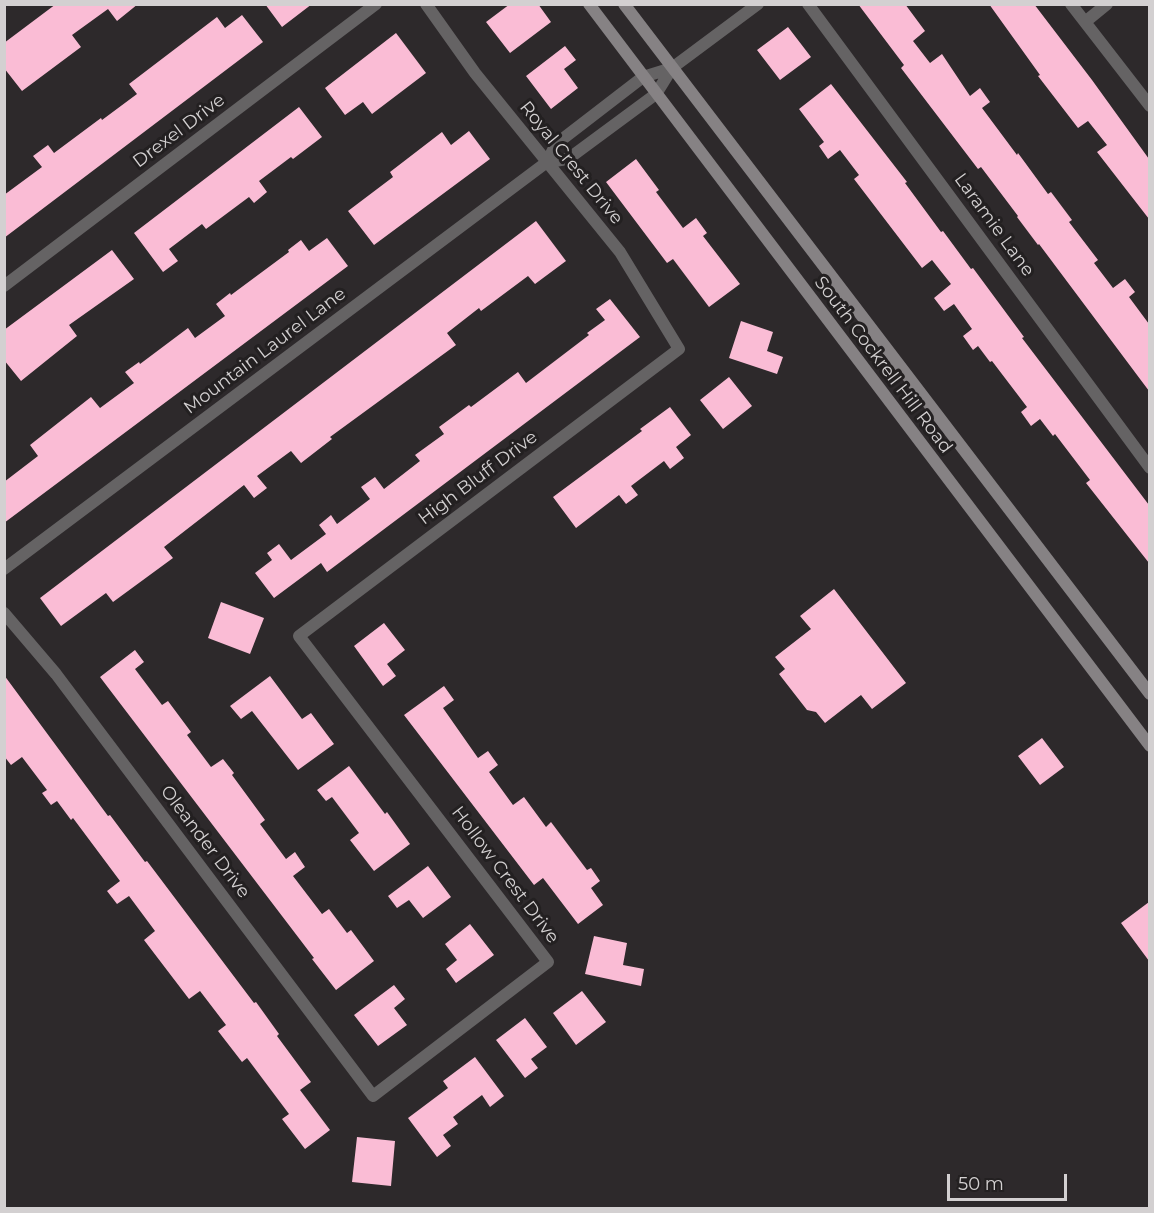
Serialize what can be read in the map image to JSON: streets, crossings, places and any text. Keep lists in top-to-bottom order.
{
  "streets": {
    "main road": ["South Cockrell Hill Road"],
    "street": [
      "Drexel Drive",
      "Royal Crest Drive",
      "Laramie Lane",
      "Mountain Laurel Lane",
      "High Bluff Drive",
      "Oleander Drive",
      "Hollow Crest Drive"
    ]
  },
  "crossings": [
    ["Royal Crest Drive", "Mountain Laurel Lane"],
    ["Royal Crest Drive", "High Bluff Drive"],
    ["Mountain Laurel Lane", "South Cockrell Hill Road"],
    ["High Bluff Drive", "Hollow Crest Drive"],
    ["Oleander Drive", "Hollow Crest Drive"]
  ],
  "scale_bar": "50 m"
}
